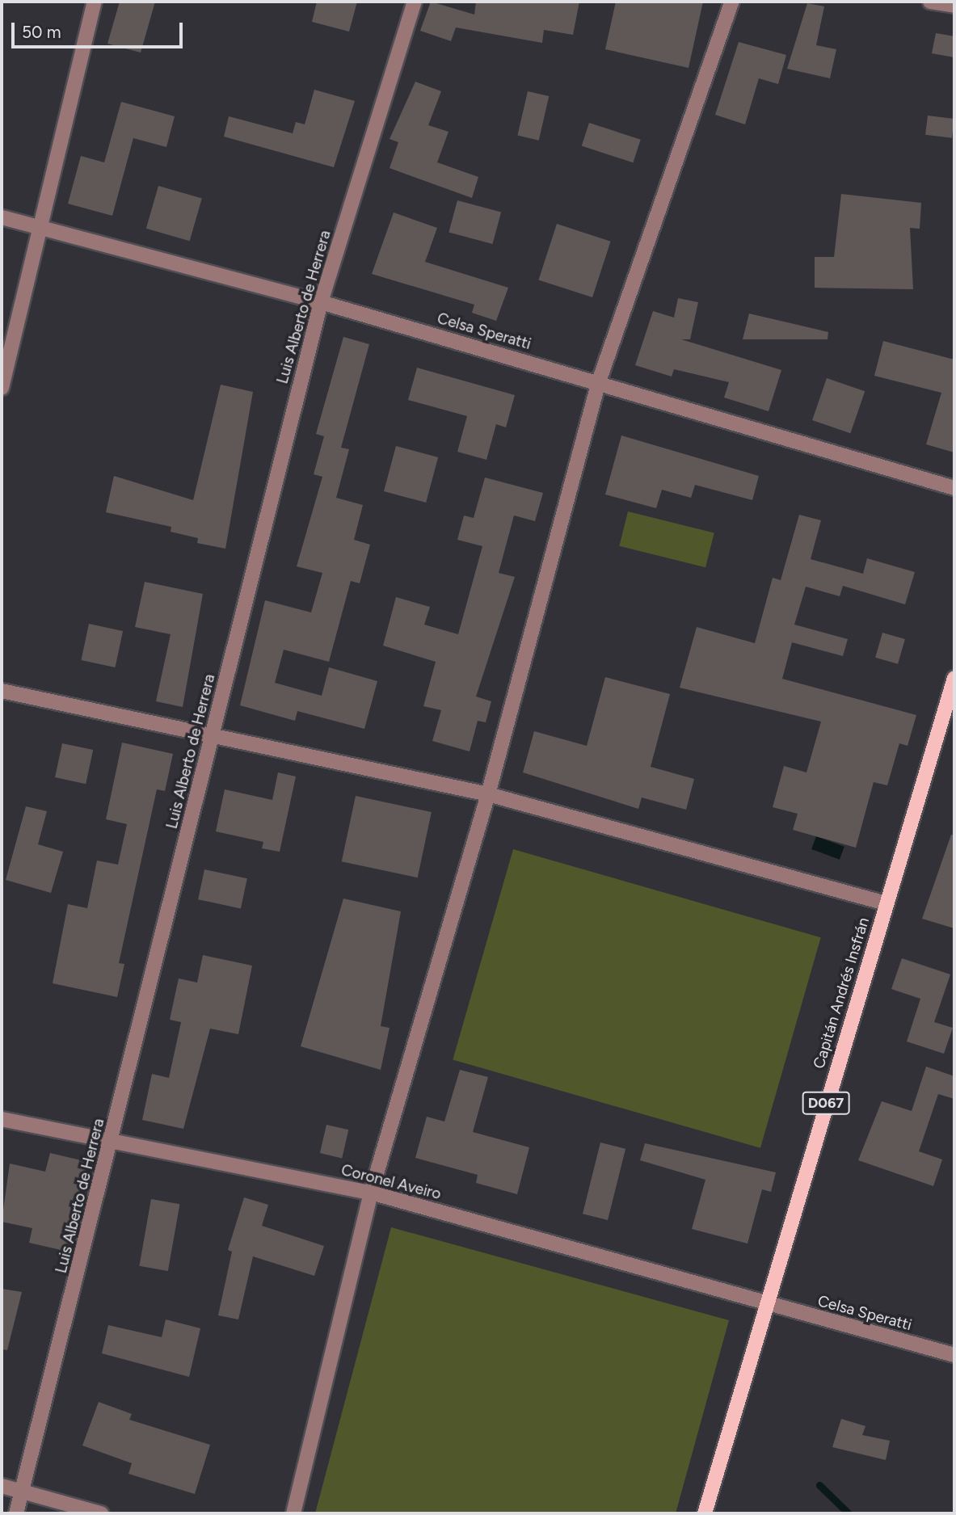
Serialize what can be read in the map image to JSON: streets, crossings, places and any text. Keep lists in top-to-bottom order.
{
  "streets": {
    "main road": ["Capitán Andrés Insfrán", "D067"],
    "street": ["Luis Alberto de Herrera", "Celsa Speratti", "Coronel Aveiro"]
  },
  "crossings": [
    ["Luis Alberto de Herrera", "Celsa Speratti"],
    ["Luis Alberto de Herrera", "Coronel Aveiro"],
    ["Celsa Speratti", "Capitán Andrés Insfrán"],
    ["Celsa Speratti", "Coronel Aveiro"],
    ["Capitán Andrés Insfrán", "Coronel Aveiro"]
  ],
  "scale_bar": "50 m"
}
